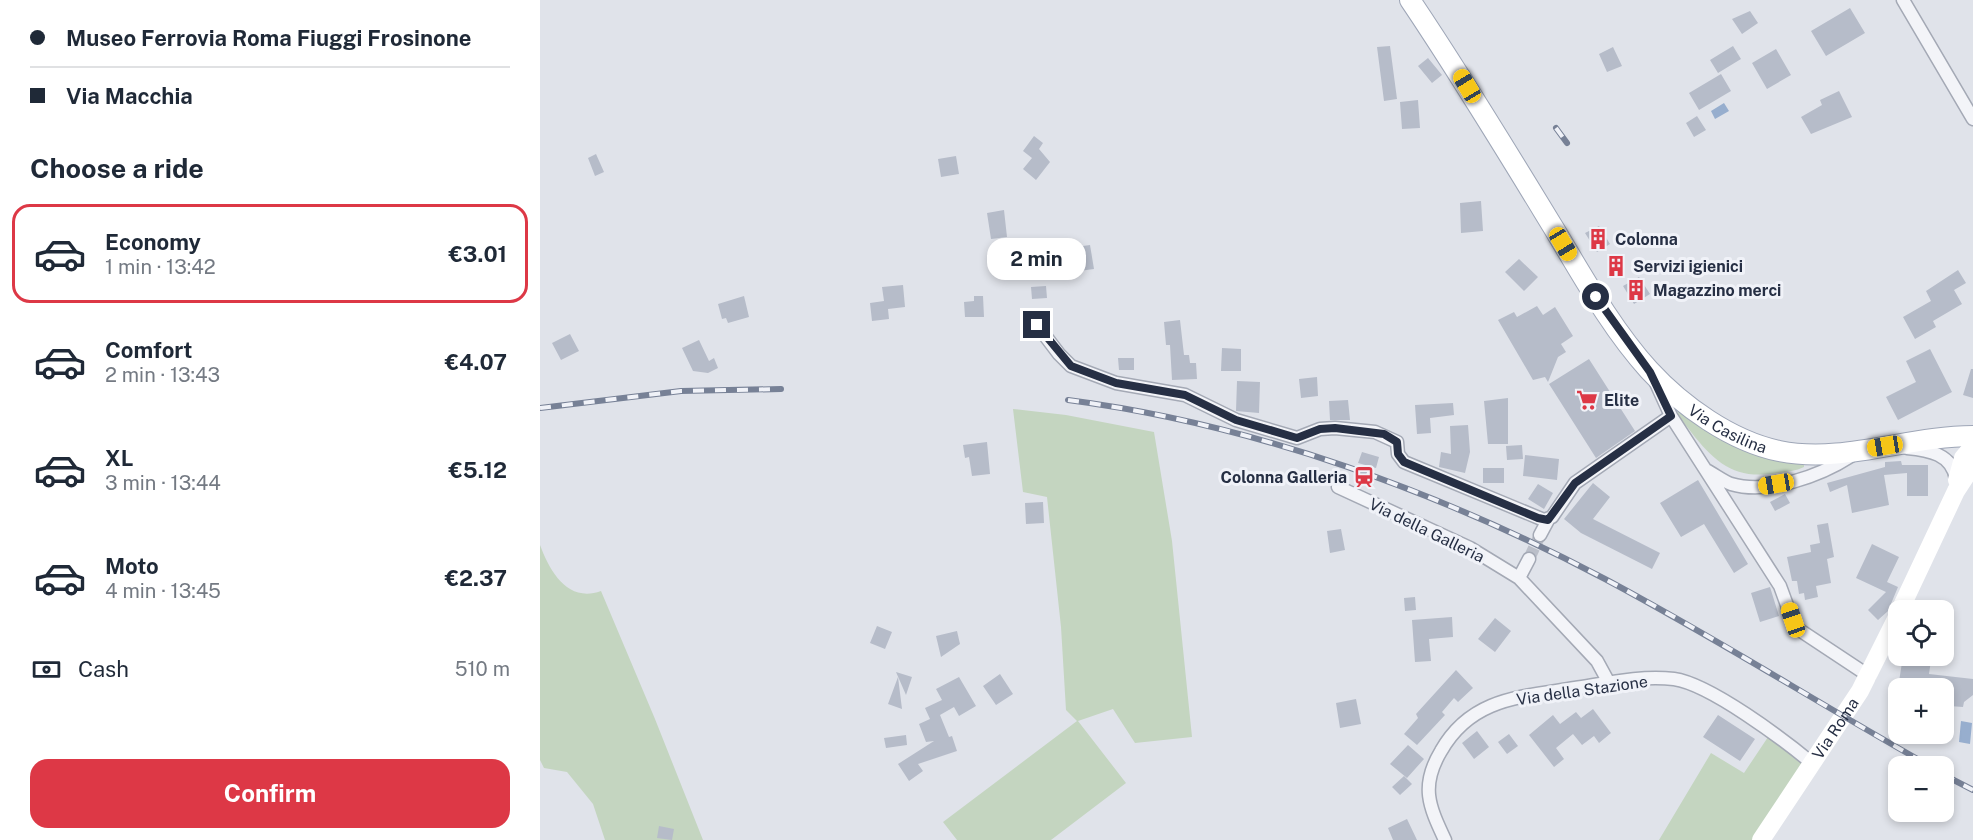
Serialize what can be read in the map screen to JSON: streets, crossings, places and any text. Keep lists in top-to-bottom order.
{
  "streets": {
    "main road": ["Via Casilina"],
    "street": ["Via della Galleria", "Via della Stazione", "Via Roma"]
  },
  "crossings": [
    ["Via della Galleria", "Via della Stazione"],
    ["Via della Stazione", "Via Roma"]
  ],
  "places": {
    "building": ["Colonna", "Servizi igienici", "Magazzino merci"],
    "supermarket": ["Elite"],
    "station": ["Colonna Galleria"]
  },
  "page": {
    "banner": ["Museo Ferrovia Roma Fiuggi Frosinone", "Via Macchia"],
    "heading": "Choose a ride",
    "list": [
      {
        "name": "Economy",
        "note": "1 min · 13:42",
        "value": "€3.01"
      },
      {
        "name": "Comfort",
        "note": "2 min · 13:43",
        "value": "€4.07"
      },
      {
        "name": "XL",
        "note": "3 min · 13:44",
        "value": "€5.12"
      },
      {
        "name": "Moto",
        "note": "4 min · 13:45",
        "value": "€2.37"
      }
    ],
    "bubble": "2 min",
    "map_buttons": ["+", "−"],
    "pay": ["Cash", "510 m"],
    "buttons": "Confirm"
  }
}
